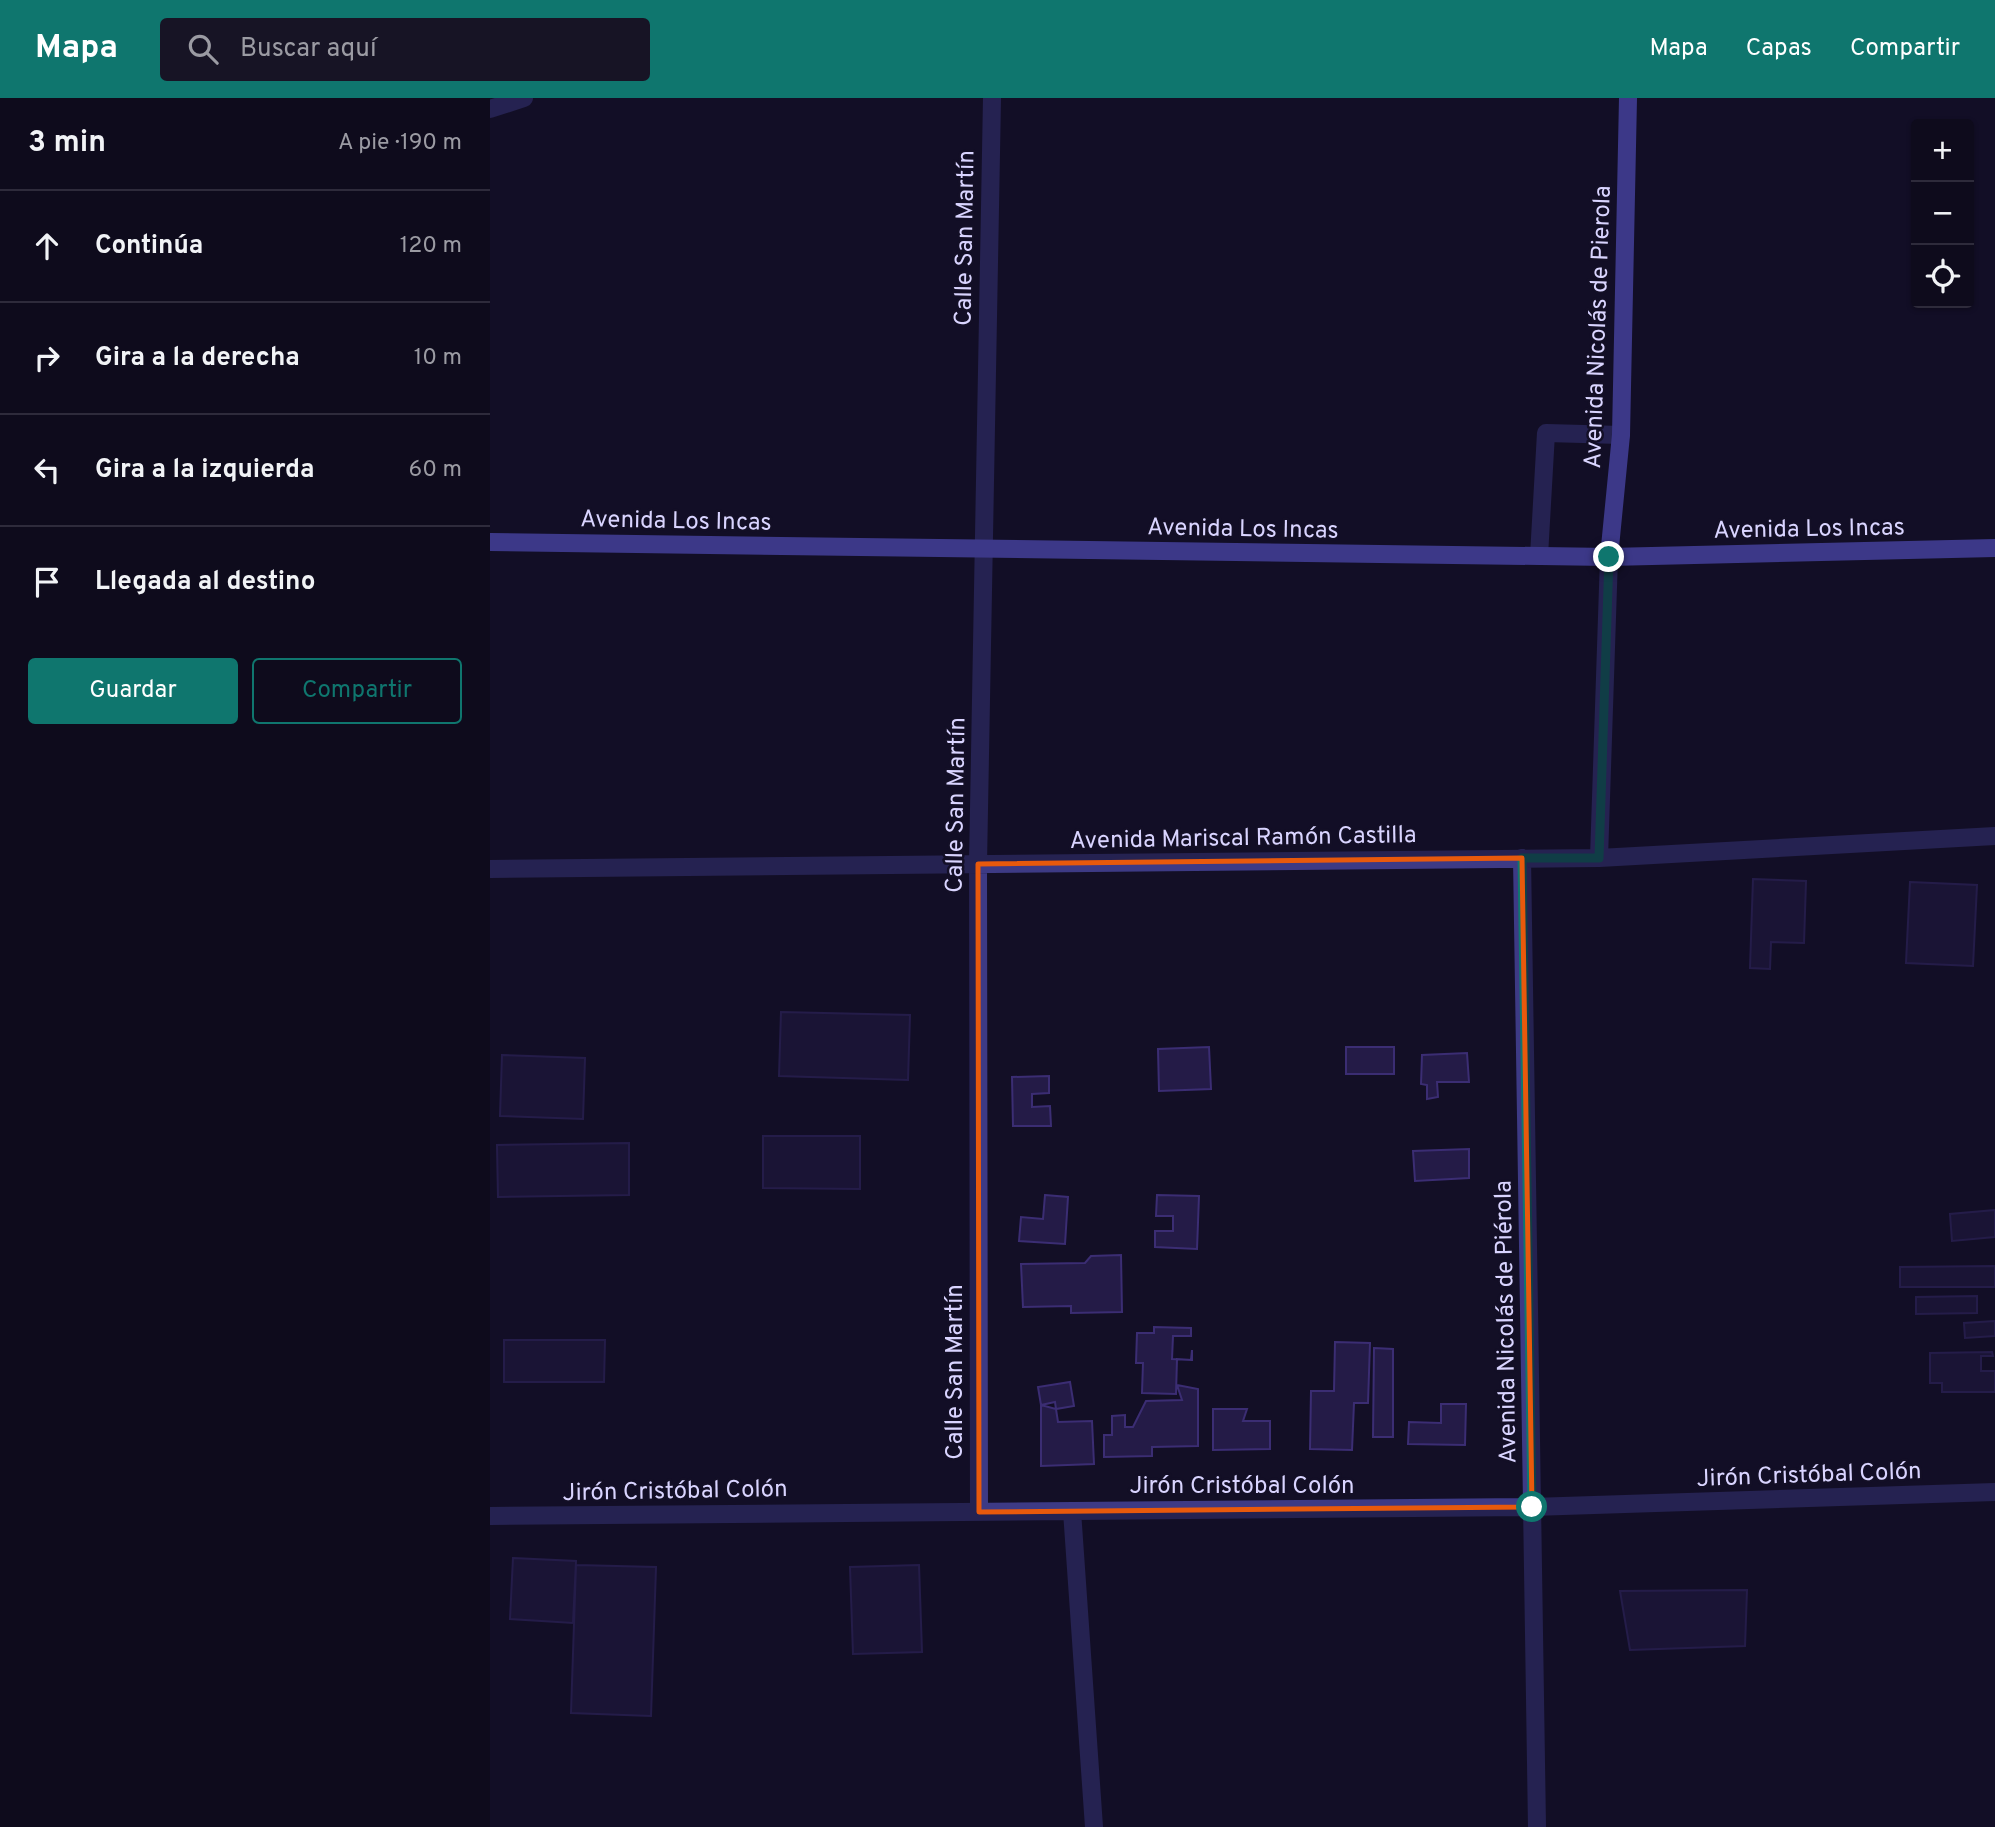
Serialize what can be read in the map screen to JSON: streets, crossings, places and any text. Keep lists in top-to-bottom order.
{
  "streets": {
    "street": [
      "Calle San Martín",
      "Avenida Nicolás de Pierola",
      "Avenida Los Incas",
      "Avenida Mariscal Ramón Castilla",
      "Avenida Nicolás de Piérola",
      "Jirón Cristóbal Colón"
    ]
  },
  "crossings": [
    ["Calle San Martín", "Avenida Los Incas"],
    ["Calle San Martín", "Avenida Mariscal Ramón Castilla"],
    ["Calle San Martín", "Jirón Cristóbal Colón"],
    ["Avenida Nicolás de Pierola", "Avenida Los Incas"],
    ["Avenida Mariscal Ramón Castilla", "Avenida Nicolás de Piérola"],
    ["Avenida Nicolás de Piérola", "Jirón Cristóbal Colón"]
  ],
  "page": {
    "header": "Mapa",
    "search": "Buscar aquí",
    "nav": ["Mapa", "Capas", "Compartir"],
    "heading": ["3 min", "A pie · 190 m"],
    "map_buttons": ["+", "−"],
    "list": [
      ["Continúa", "120 m"],
      ["Gira a la derecha", "10 m"],
      ["Gira a la izquierda", "60 m"],
      "Llegada al destino"
    ],
    "buttons": ["Guardar", "Compartir"]
  }
}
